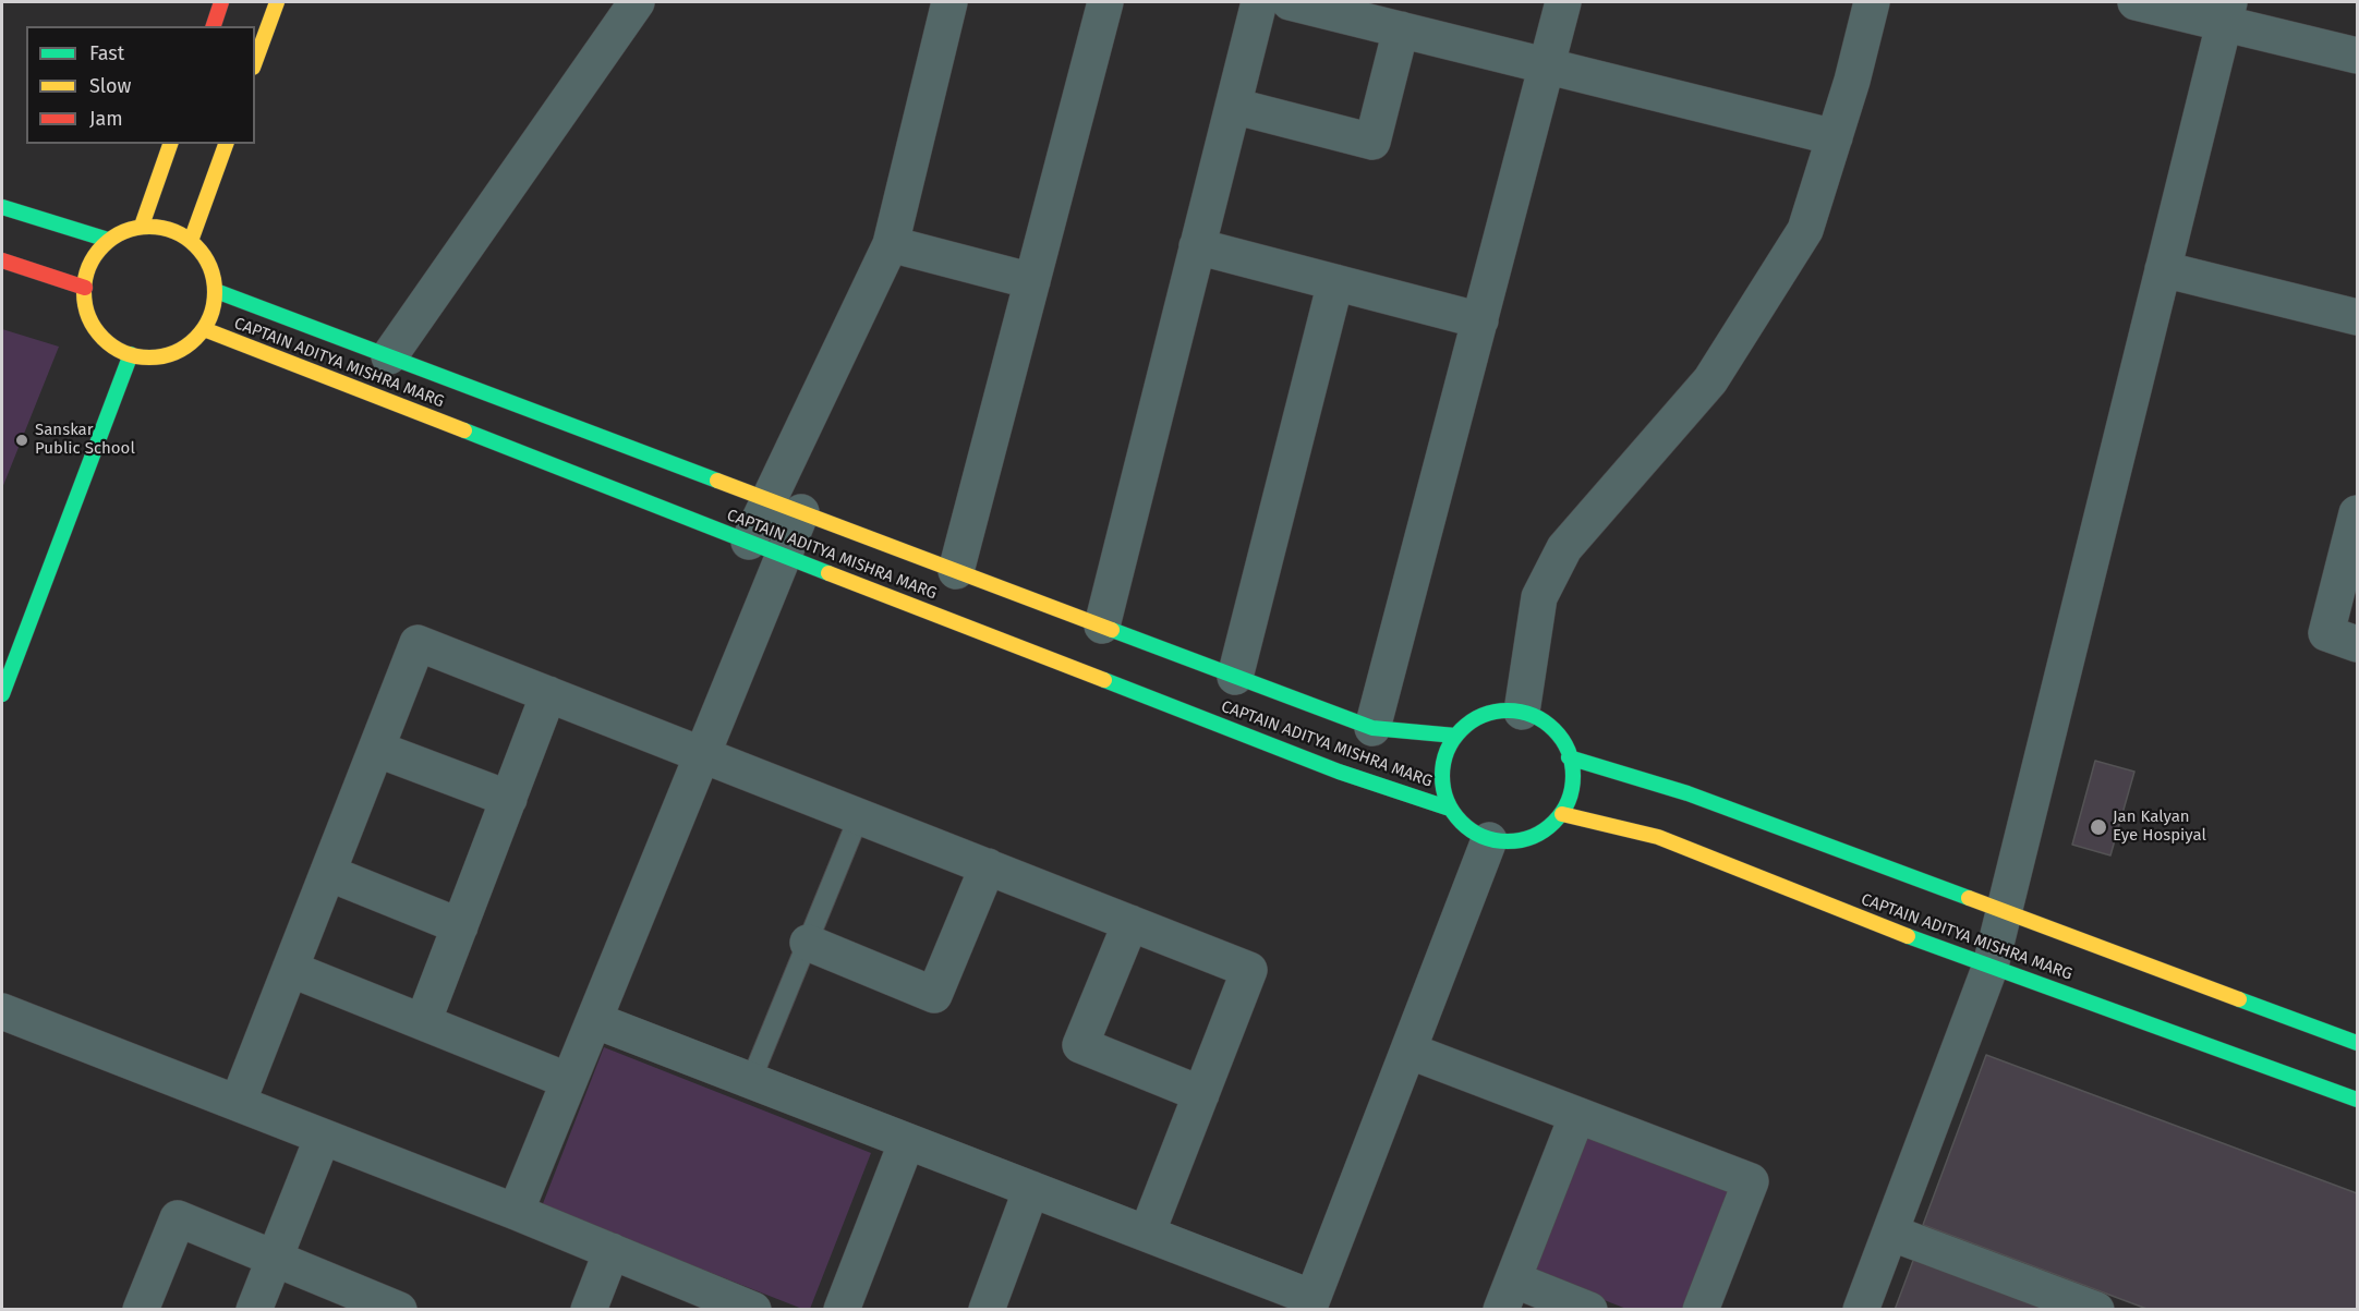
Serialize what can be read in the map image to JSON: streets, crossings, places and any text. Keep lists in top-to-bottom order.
{
  "streets": {
    "street": ["CAPTAIN ADITYA MISHRA MARG"]
  },
  "places": ["Sanskar Public School", "Jan Kalyan Eye Hospiyal"],
  "legend": ["Fast", "Slow", "Jam"]
}
